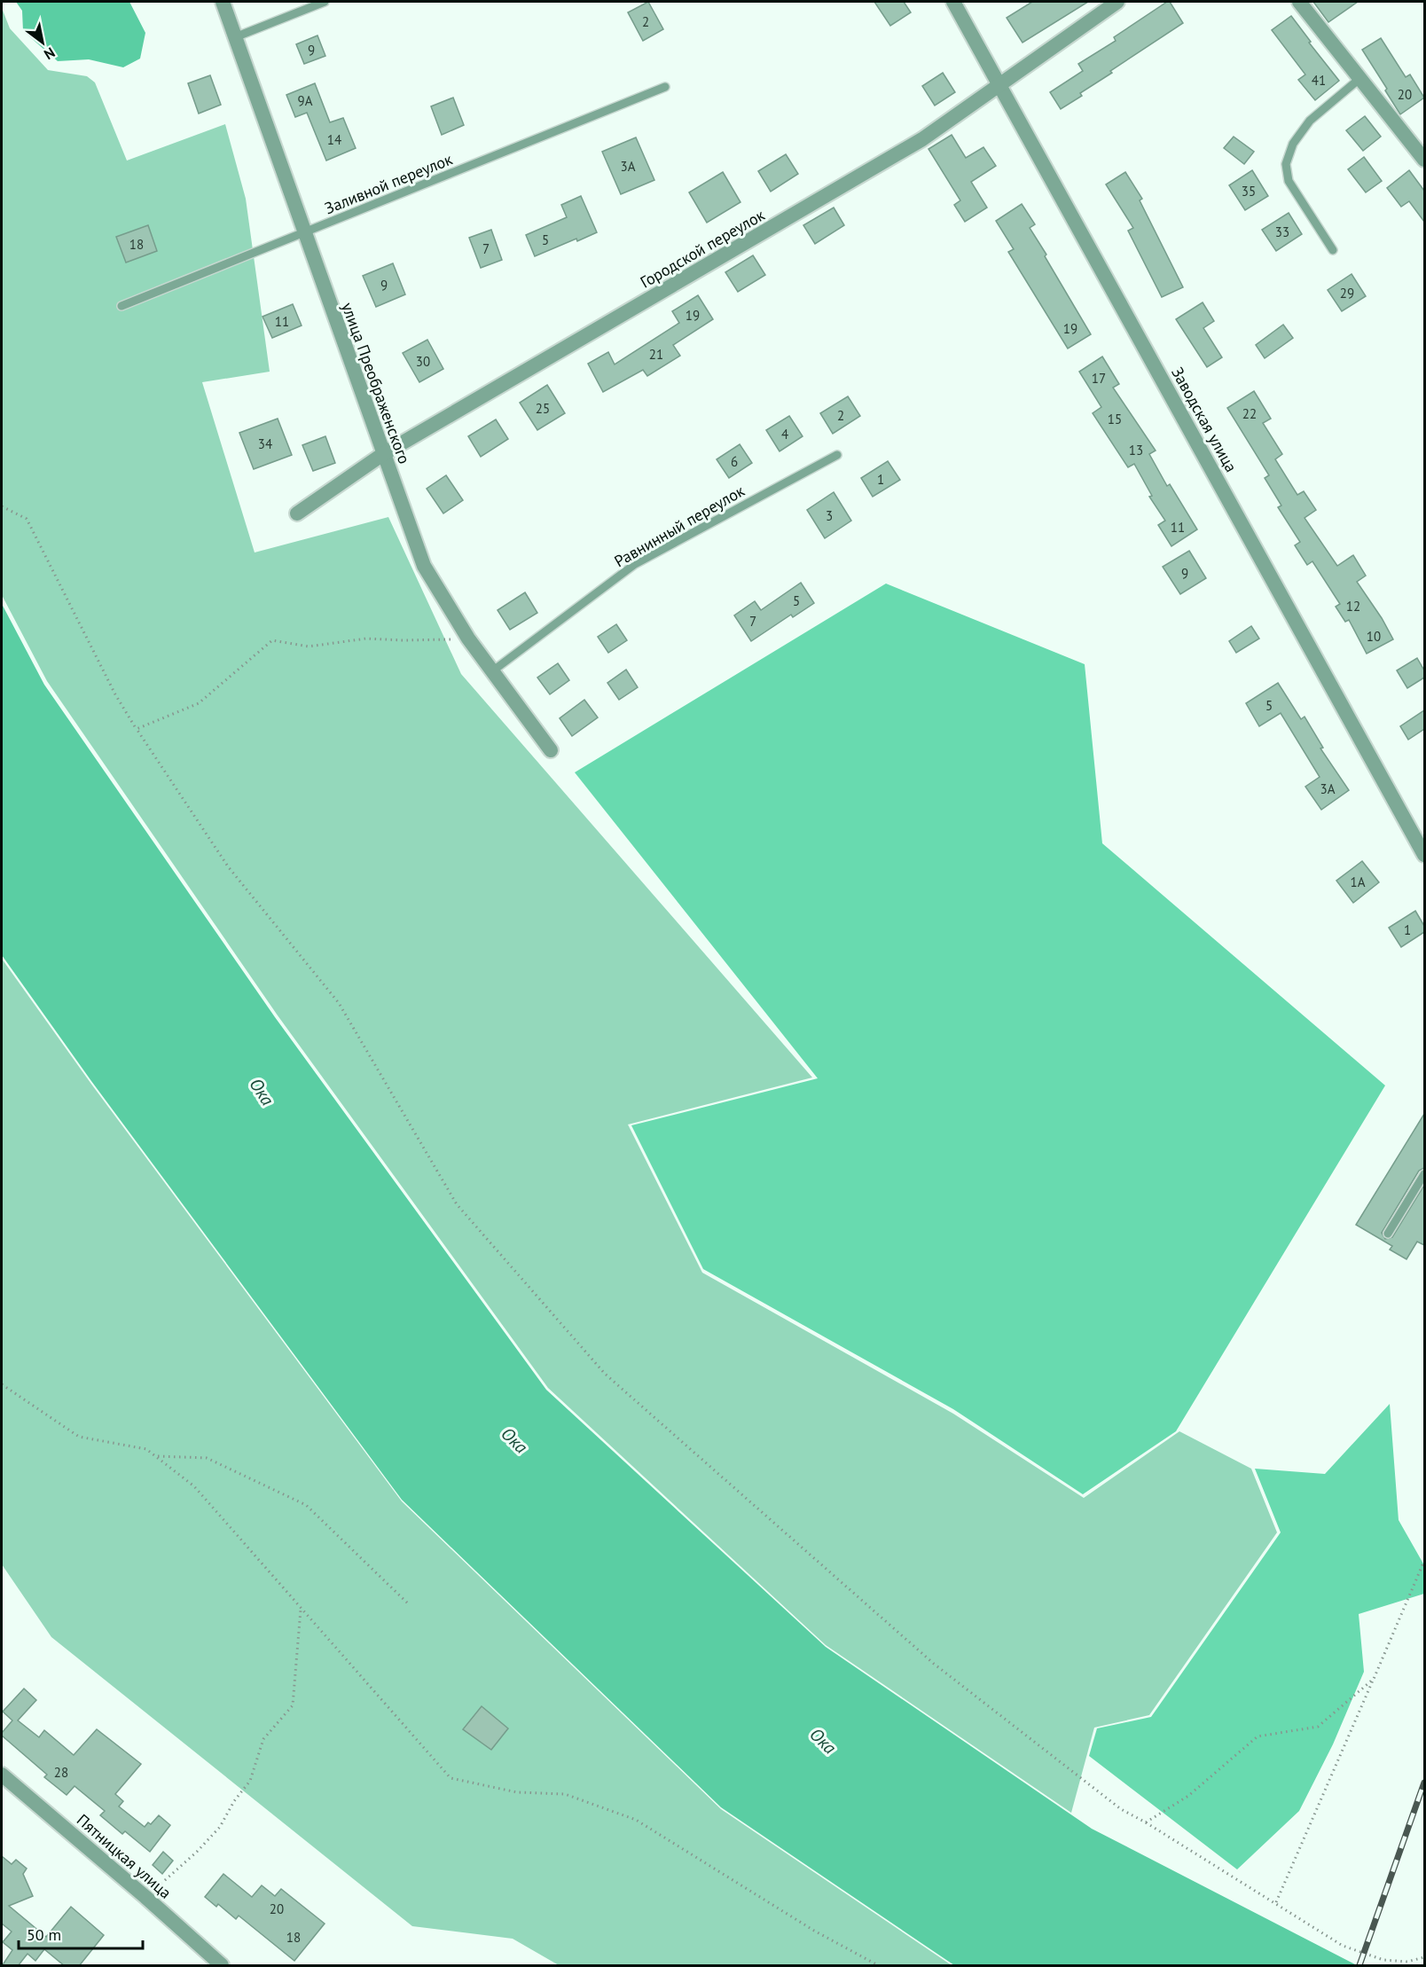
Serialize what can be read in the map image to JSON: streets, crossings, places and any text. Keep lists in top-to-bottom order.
{
  "streets": {
    "street": [
      "Городской переулок",
      "улица Преображенского",
      "Заводская улица",
      "Пятницкая улица"
    ],
    "lane": ["Заливной переулок", "Равнинный переулок"]
  },
  "crossings": [
    ["Заливной переулок", "улица Преображенского"],
    ["Городской переулок", "улица Преображенского"],
    ["Городской переулок", "Заводская улица"],
    ["улица Преображенского", "Равнинный переулок"]
  ],
  "water": ["Ока"],
  "house_numbers": [
    "2",
    "9",
    "41",
    "20",
    "9А",
    "14",
    "3А",
    "35",
    "33",
    "5",
    "18",
    "7",
    "9",
    "29",
    "19",
    "11",
    "19",
    "21",
    "30",
    "17",
    "25",
    "22",
    "2",
    "15",
    "4",
    "34",
    "13",
    "6",
    "1",
    "3",
    "11",
    "9",
    "5",
    "12",
    "7",
    "10",
    "5",
    "3А",
    "1А",
    "1",
    "28",
    "20",
    "18"
  ],
  "scale_bar": "50 m",
  "north": "bottom right"
}
